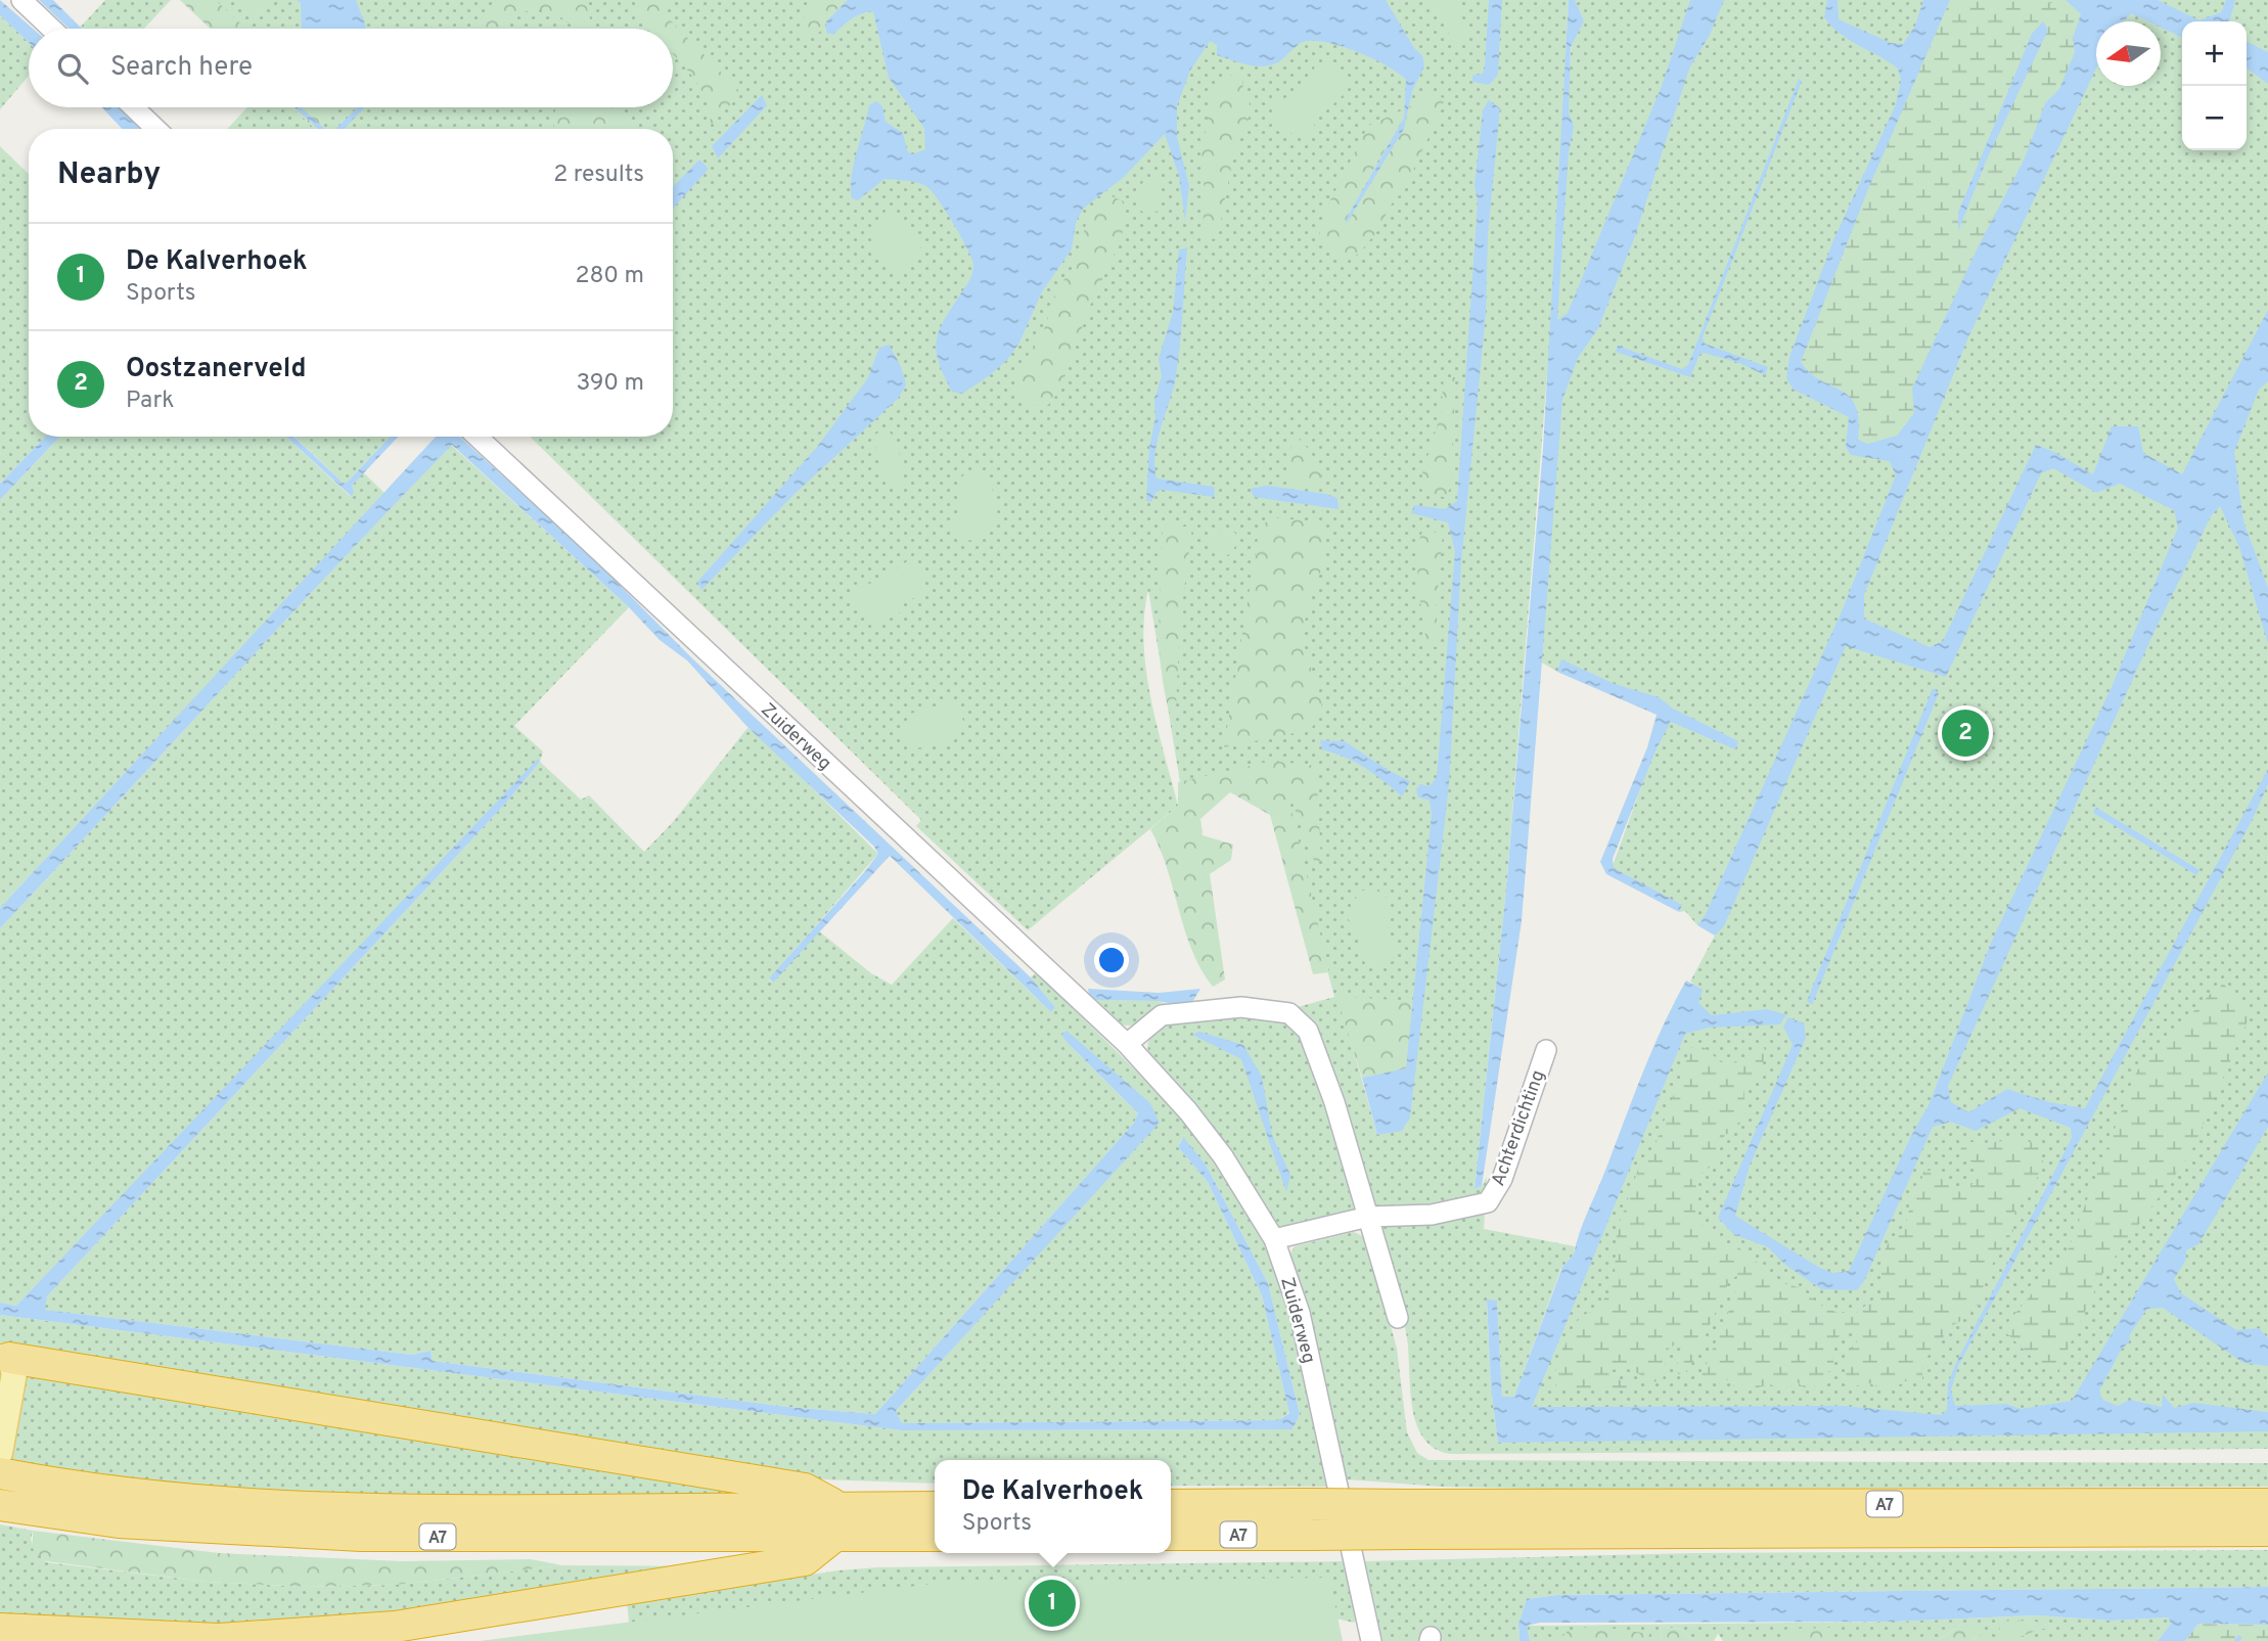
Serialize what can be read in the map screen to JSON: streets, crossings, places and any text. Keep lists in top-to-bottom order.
{
  "streets": {
    "highway": ["A7"],
    "street": ["Zuiderweg", "Achterdichting"]
  },
  "crossings": [
    ["Zuiderweg", "Achterdichting"]
  ],
  "north": "left",
  "page": {
    "map_buttons": ["+", "−"],
    "search": "Search here",
    "heading": ["Nearby", "2 results"],
    "list": [
      {
        "mark": "1",
        "name": "De Kalverhoek",
        "note": "Sports",
        "value": "280 m"
      },
      {
        "mark": "2",
        "name": "Oostzanerveld",
        "note": "Park",
        "value": "390 m"
      }
    ],
    "pins": ["2", "1"],
    "popup": ["De Kalverhoek", "Sports"]
  }
}
